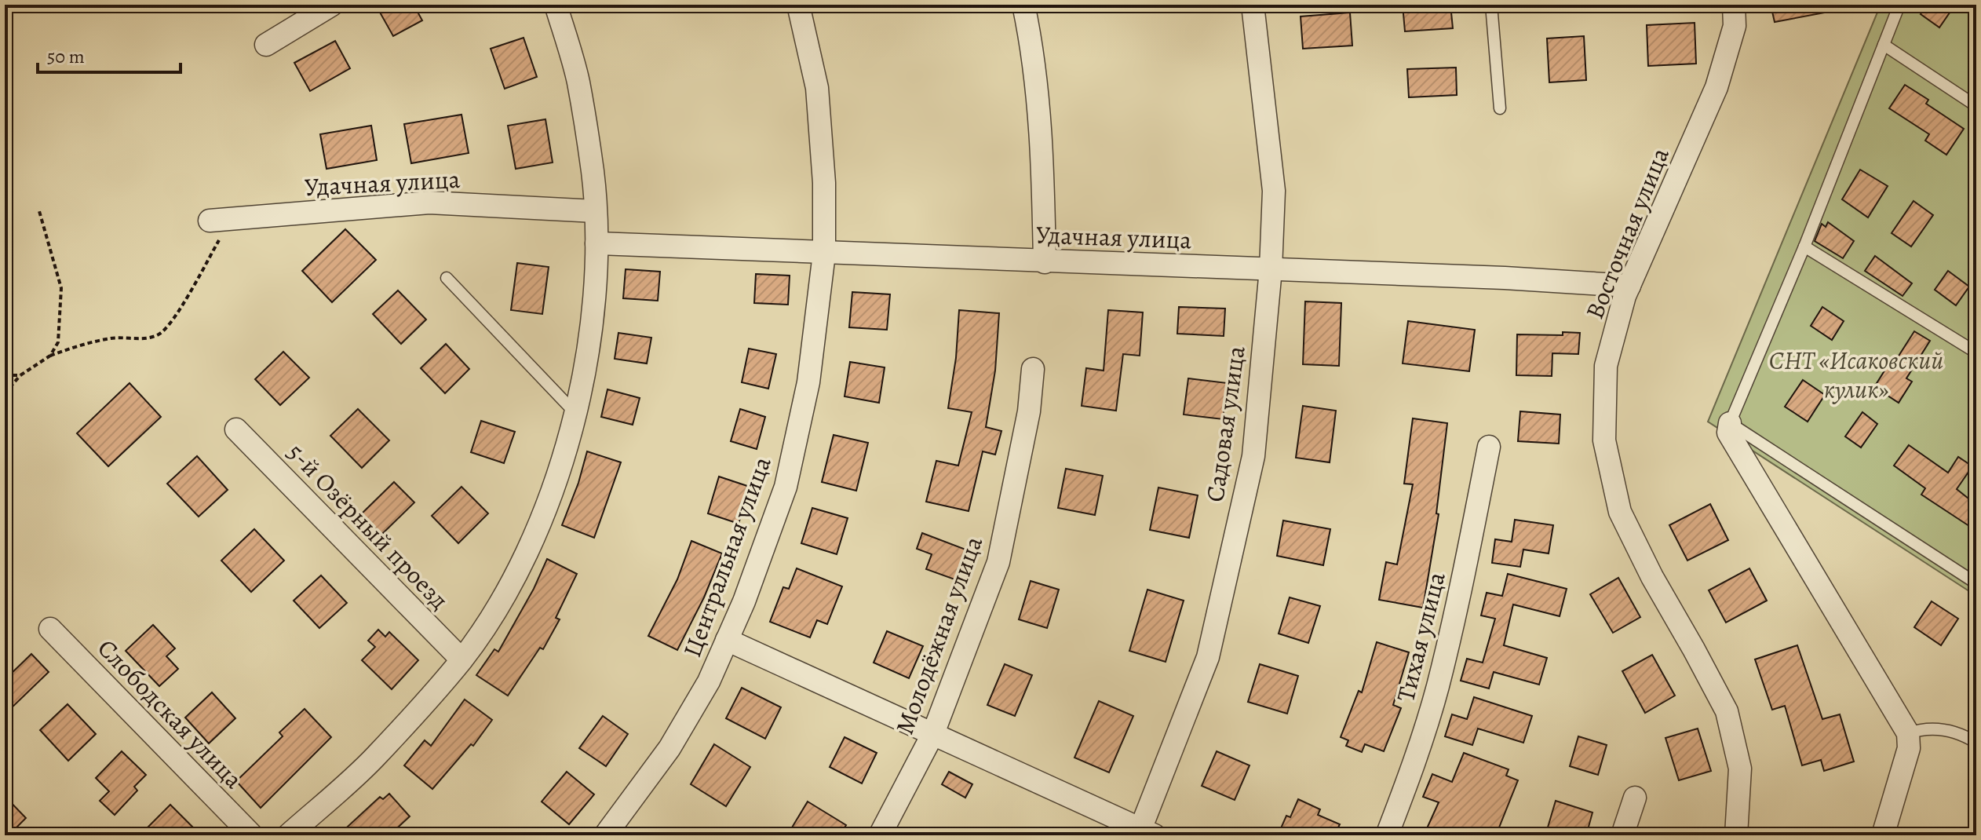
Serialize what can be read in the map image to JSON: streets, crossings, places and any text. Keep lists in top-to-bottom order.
{
  "streets": {
    "street": [
      "Удачная улица",
      "Восточная улица",
      "Садовая улица",
      "5-й Озёрный проезд",
      "Центральная улица",
      "Молодёжная улица",
      "Тихая улица",
      "Слободская улица"
    ]
  },
  "crossings": [
    ["Удачная улица", "Восточная улица"],
    ["Удачная улица", "Садовая улица"],
    ["Удачная улица", "Центральная улица"]
  ],
  "parks": ["СНТ «Исаковский кулик»"],
  "scale_bar": "50 m"
}
